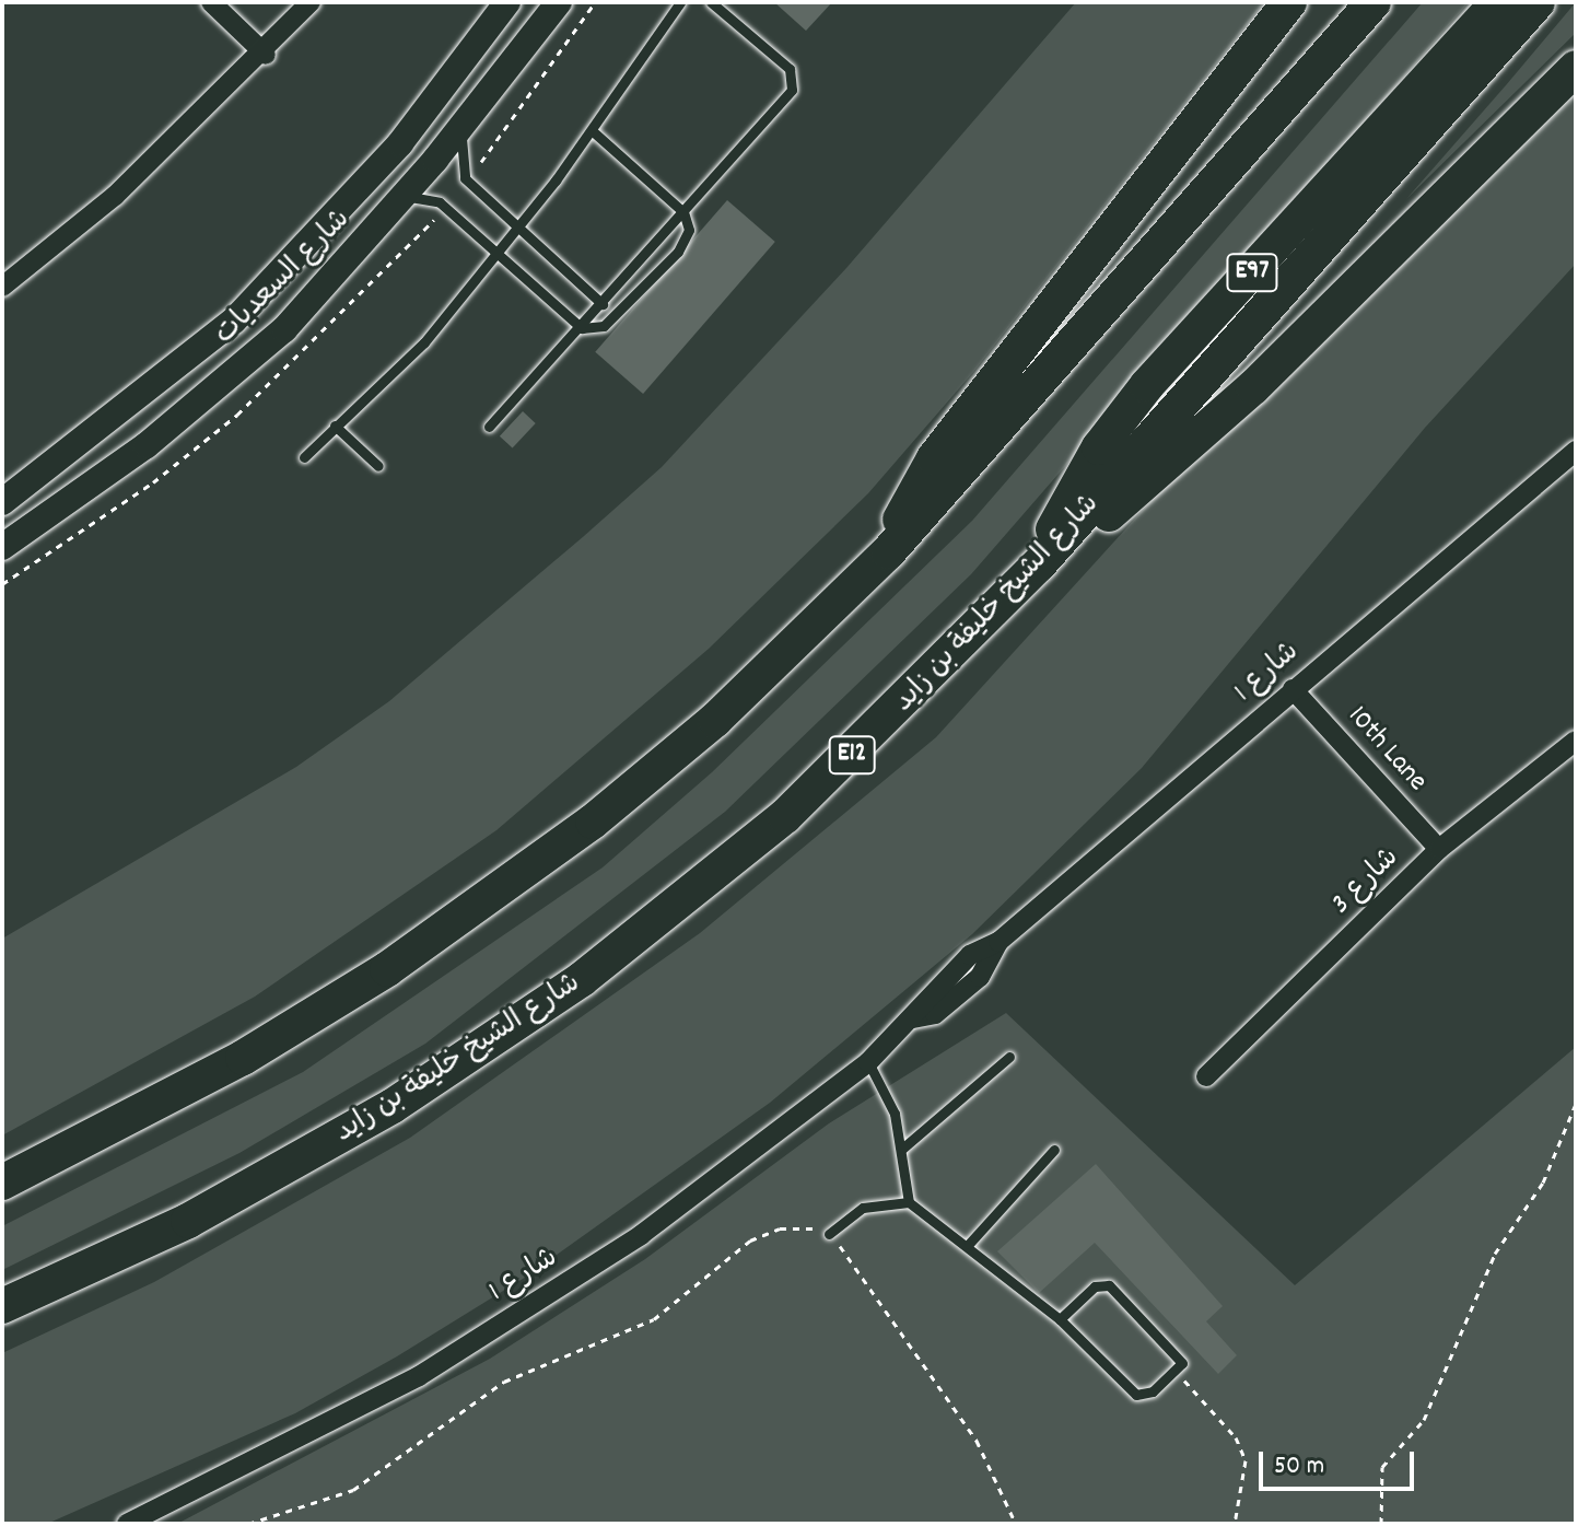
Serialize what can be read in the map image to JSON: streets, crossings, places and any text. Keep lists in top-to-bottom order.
{
  "streets": {
    "highway": ["E97", "شارع الشيخ خليفة بن زايد", "E12"],
    "street": [
      "شارع السعديات",
      "شارع 1",
      "10th Lane",
      "شارع 3"
    ]
  },
  "crossings": [
    ["E97", "شارع الشيخ خليفة بن زايد"],
    ["شارع 1", "10th Lane"],
    ["10th Lane", "شارع 3"]
  ],
  "scale_bar": "50 m"
}
